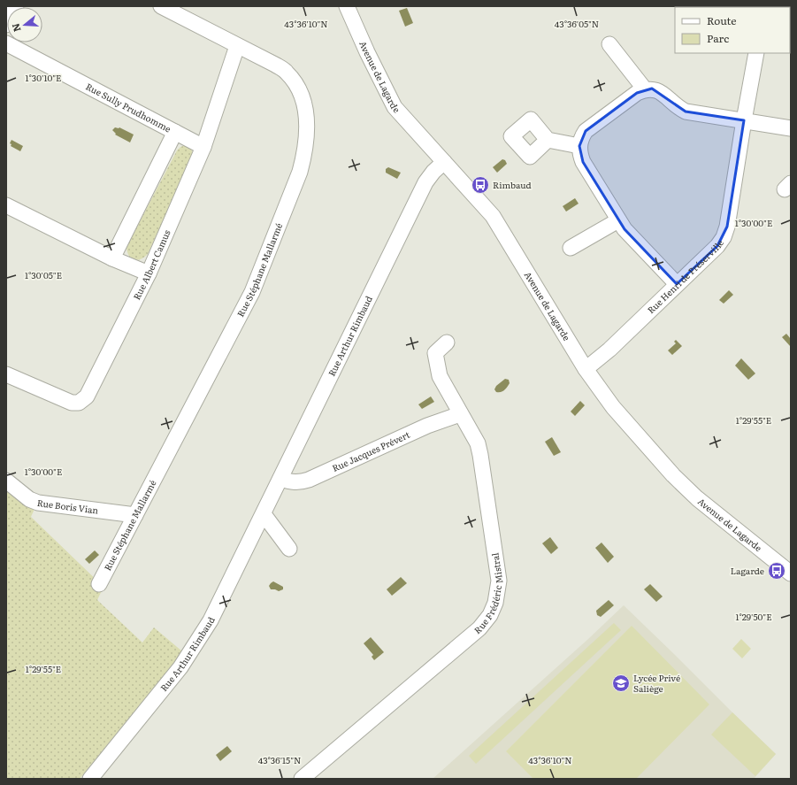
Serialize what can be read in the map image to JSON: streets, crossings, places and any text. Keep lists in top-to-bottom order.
{
  "streets": {
    "street": [
      "Avenue de Lagarde",
      "Rue Sully Prudhomme",
      "Rue Albert Camus",
      "Rue Stéphane Mallarmé",
      "Rue Henri de Préserville",
      "Rue Arthur Rimbaud",
      "Rue Jacques Prévert",
      "Rue Boris Vian",
      "Rue Frédéric Mistral"
    ]
  },
  "crossings": [
    ["Avenue de Lagarde", "Rue Henri de Préserville"],
    ["Avenue de Lagarde", "Rue Arthur Rimbaud"],
    ["Rue Sully Prudhomme", "Rue Albert Camus"],
    ["Rue Albert Camus", "Rue Stéphane Mallarmé"],
    ["Rue Stéphane Mallarmé", "Rue Boris Vian"],
    ["Rue Arthur Rimbaud", "Rue Jacques Prévert"],
    ["Rue Jacques Prévert", "Rue Frédéric Mistral"]
  ],
  "places": {
    "bus stop": ["Rimbaud", "Lagarde"],
    "school or university": ["Lycée Privé Saliège"]
  },
  "legend": ["Route", "Parc"],
  "north": "left",
  "coordinates": [
    "43°36'10\"N",
    "43°36'05\"N",
    "1°30'10\"E",
    "1°30'00\"E",
    "1°30'05\"E",
    "1°29'55\"E",
    "1°29'50\"E",
    "43°36'15\"N"
  ]
}
